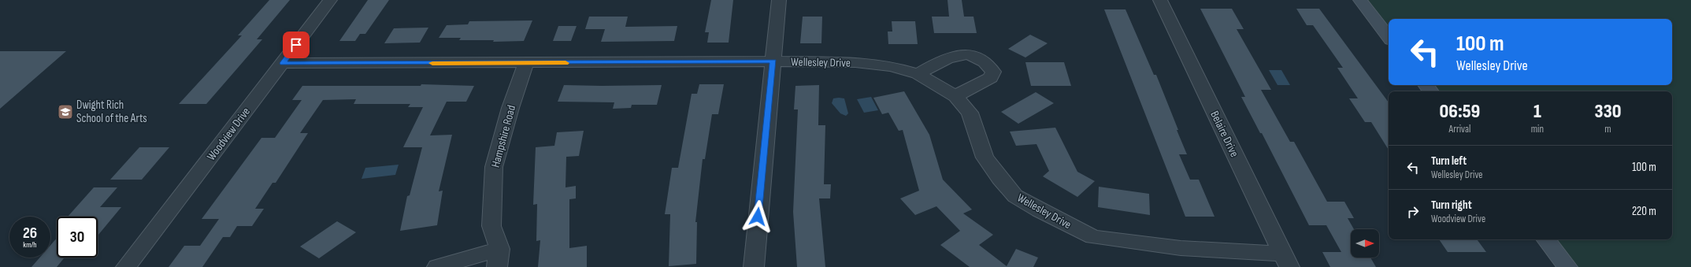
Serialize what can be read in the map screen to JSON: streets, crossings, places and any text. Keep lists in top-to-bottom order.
{
  "streets": {
    "street": [
      "Wellesley Drive",
      "Woodview Drive",
      "Belaire Drive",
      "Hampshire Road"
    ]
  },
  "crossings": [
    ["Wellesley Drive", "Woodview Drive"],
    ["Wellesley Drive", "Belaire Drive"],
    ["Wellesley Drive", "Hampshire Road"]
  ],
  "places": {
    "school or university": ["Dwight Rich School of the Arts"]
  },
  "north": "right",
  "page": {
    "turn": ["100 m", "Wellesley Drive"],
    "eta": [
      "06:59",
      "Arrival",
      "1",
      "min",
      "330",
      "m"
    ],
    "list": [
      {
        "name": "Turn left",
        "note": "Wellesley Drive",
        "value": "100 m"
      },
      {
        "name": "Turn right",
        "note": "Woodview Drive",
        "value": "220 m"
      }
    ],
    "speed": "26 km/h",
    "limit": "30"
  }
}
